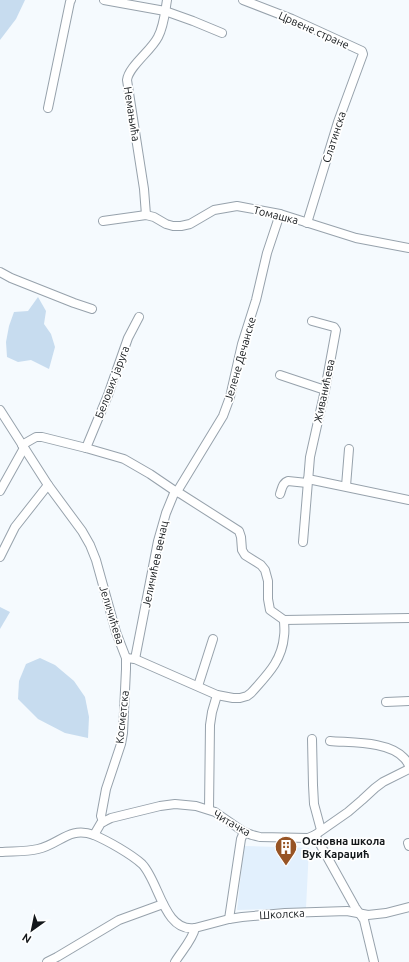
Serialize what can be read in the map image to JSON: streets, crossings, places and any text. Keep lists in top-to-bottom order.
{
  "streets": {
    "street": [
      "Црвене стране",
      "Немањића",
      "Слатинска",
      "Томашка",
      "Јелене Дечанске",
      "Белових јаруга",
      "Живанићева",
      "Јеличићев венац",
      "Јеличићева",
      "Косметска",
      "Читачка",
      "Школска"
    ]
  },
  "crossings": [
    ["Црвене стране", "Слатинска"],
    ["Немањића", "Томашка"],
    ["Слатинска", "Томашка"],
    ["Томашка", "Јелене Дечанске"],
    ["Јелене Дечанске", "Јеличићев венац"],
    ["Јеличићев венац", "Јеличићева"],
    ["Јеличићева", "Косметска"],
    ["Косметска", "Читачка"]
  ],
  "places": {
    "building": ["Основна школа Вук Караџић"]
  },
  "north": "bottom left"
}
